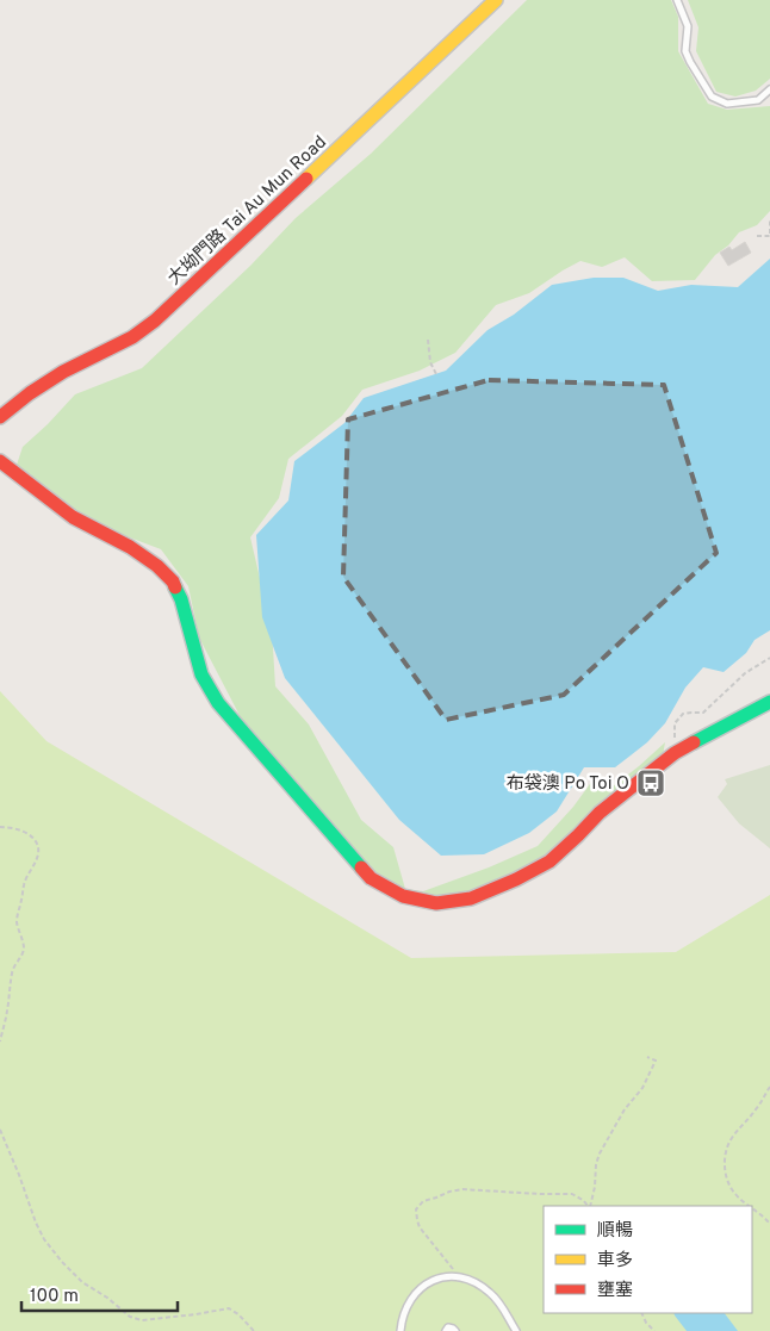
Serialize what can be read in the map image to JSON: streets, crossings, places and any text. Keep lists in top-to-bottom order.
{
  "streets": {
    "street": ["大坳門路 Tai Au Mun Road"]
  },
  "places": {
    "bus stop": ["布袋澳 Po Toi O"]
  },
  "legend": ["順暢", "車多", "壅塞"],
  "scale_bar": "100 m"
}
